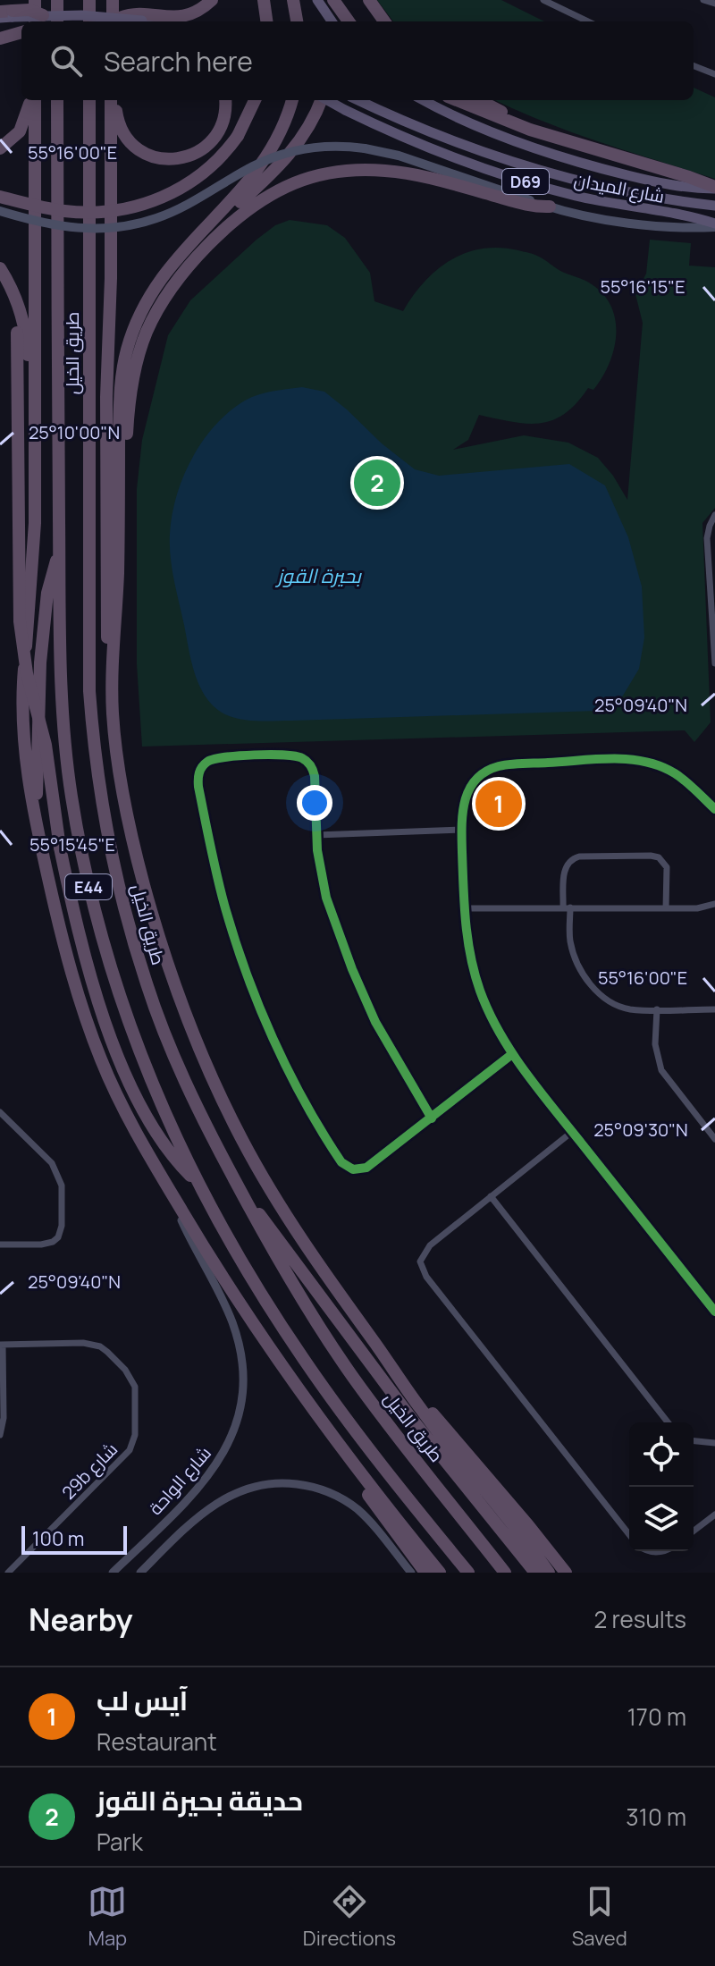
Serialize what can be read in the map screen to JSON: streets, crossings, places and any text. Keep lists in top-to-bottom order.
{
  "streets": {
    "highway": ["طريق الخيل", "E44"],
    "main road": ["D69", "شارع الميدان"],
    "street": ["29b شارع", "شارع الواحة"]
  },
  "water": ["بحيرة القوز"],
  "scale_bar": "100 m",
  "page": {
    "search": "Search here",
    "pins": ["2", "1"],
    "scale": "100 m",
    "heading": ["Nearby", "2 results"],
    "list": [
      {
        "mark": "1",
        "name": "آيس لب",
        "note": "Restaurant",
        "value": "170 m"
      },
      {
        "mark": "2",
        "name": "حديقة بحيرة القوز",
        "note": "Park",
        "value": "310 m"
      }
    ],
    "nav": ["Map", "Directions", "Saved"]
  },
  "coordinates": [
    "55°16'00\"E",
    "55°16'15\"E",
    "25°10'00\"N",
    "25°09'40\"N",
    "55°15'45\"E",
    "25°09'30\"N"
  ]
}
